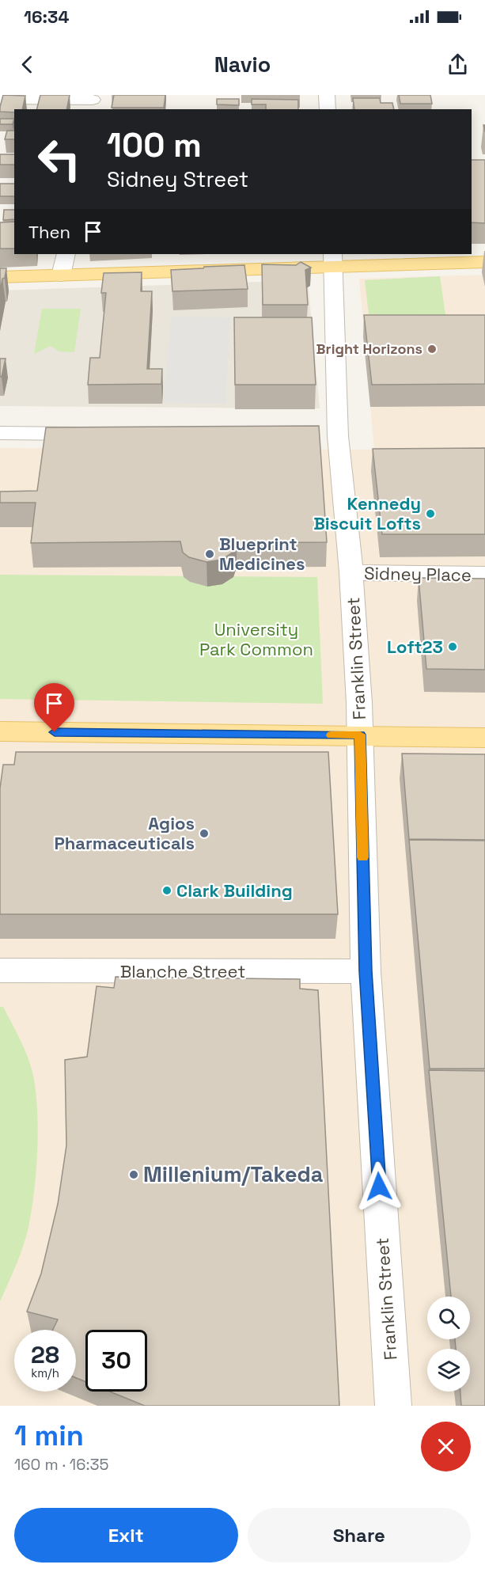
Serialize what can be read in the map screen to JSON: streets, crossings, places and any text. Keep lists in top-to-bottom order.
{
  "streets": {
    "street": ["Sidney Place", "Franklin Street", "Blanche Street"]
  },
  "crossings": [
    ["Sidney Place", "Franklin Street"],
    ["Franklin Street", "Blanche Street"]
  ],
  "parks": ["University Park Common"],
  "places": [
    "Bright Horizons",
    "Kennedy Biscuit Lofts",
    "Blueprint Medicines",
    "Loft23",
    "Agios Pharmaceuticals",
    "Clark Building",
    "Millenium/Takeda"
  ],
  "page": {
    "status": "16:34",
    "header": "Navio",
    "turn": ["100 m", "Sidney Street"],
    "then": "Then",
    "speed": "28 km/h",
    "limit": "30",
    "heading": ["1 min", "160 m · 16:35"],
    "buttons": ["Exit", "Share"]
  }
}
